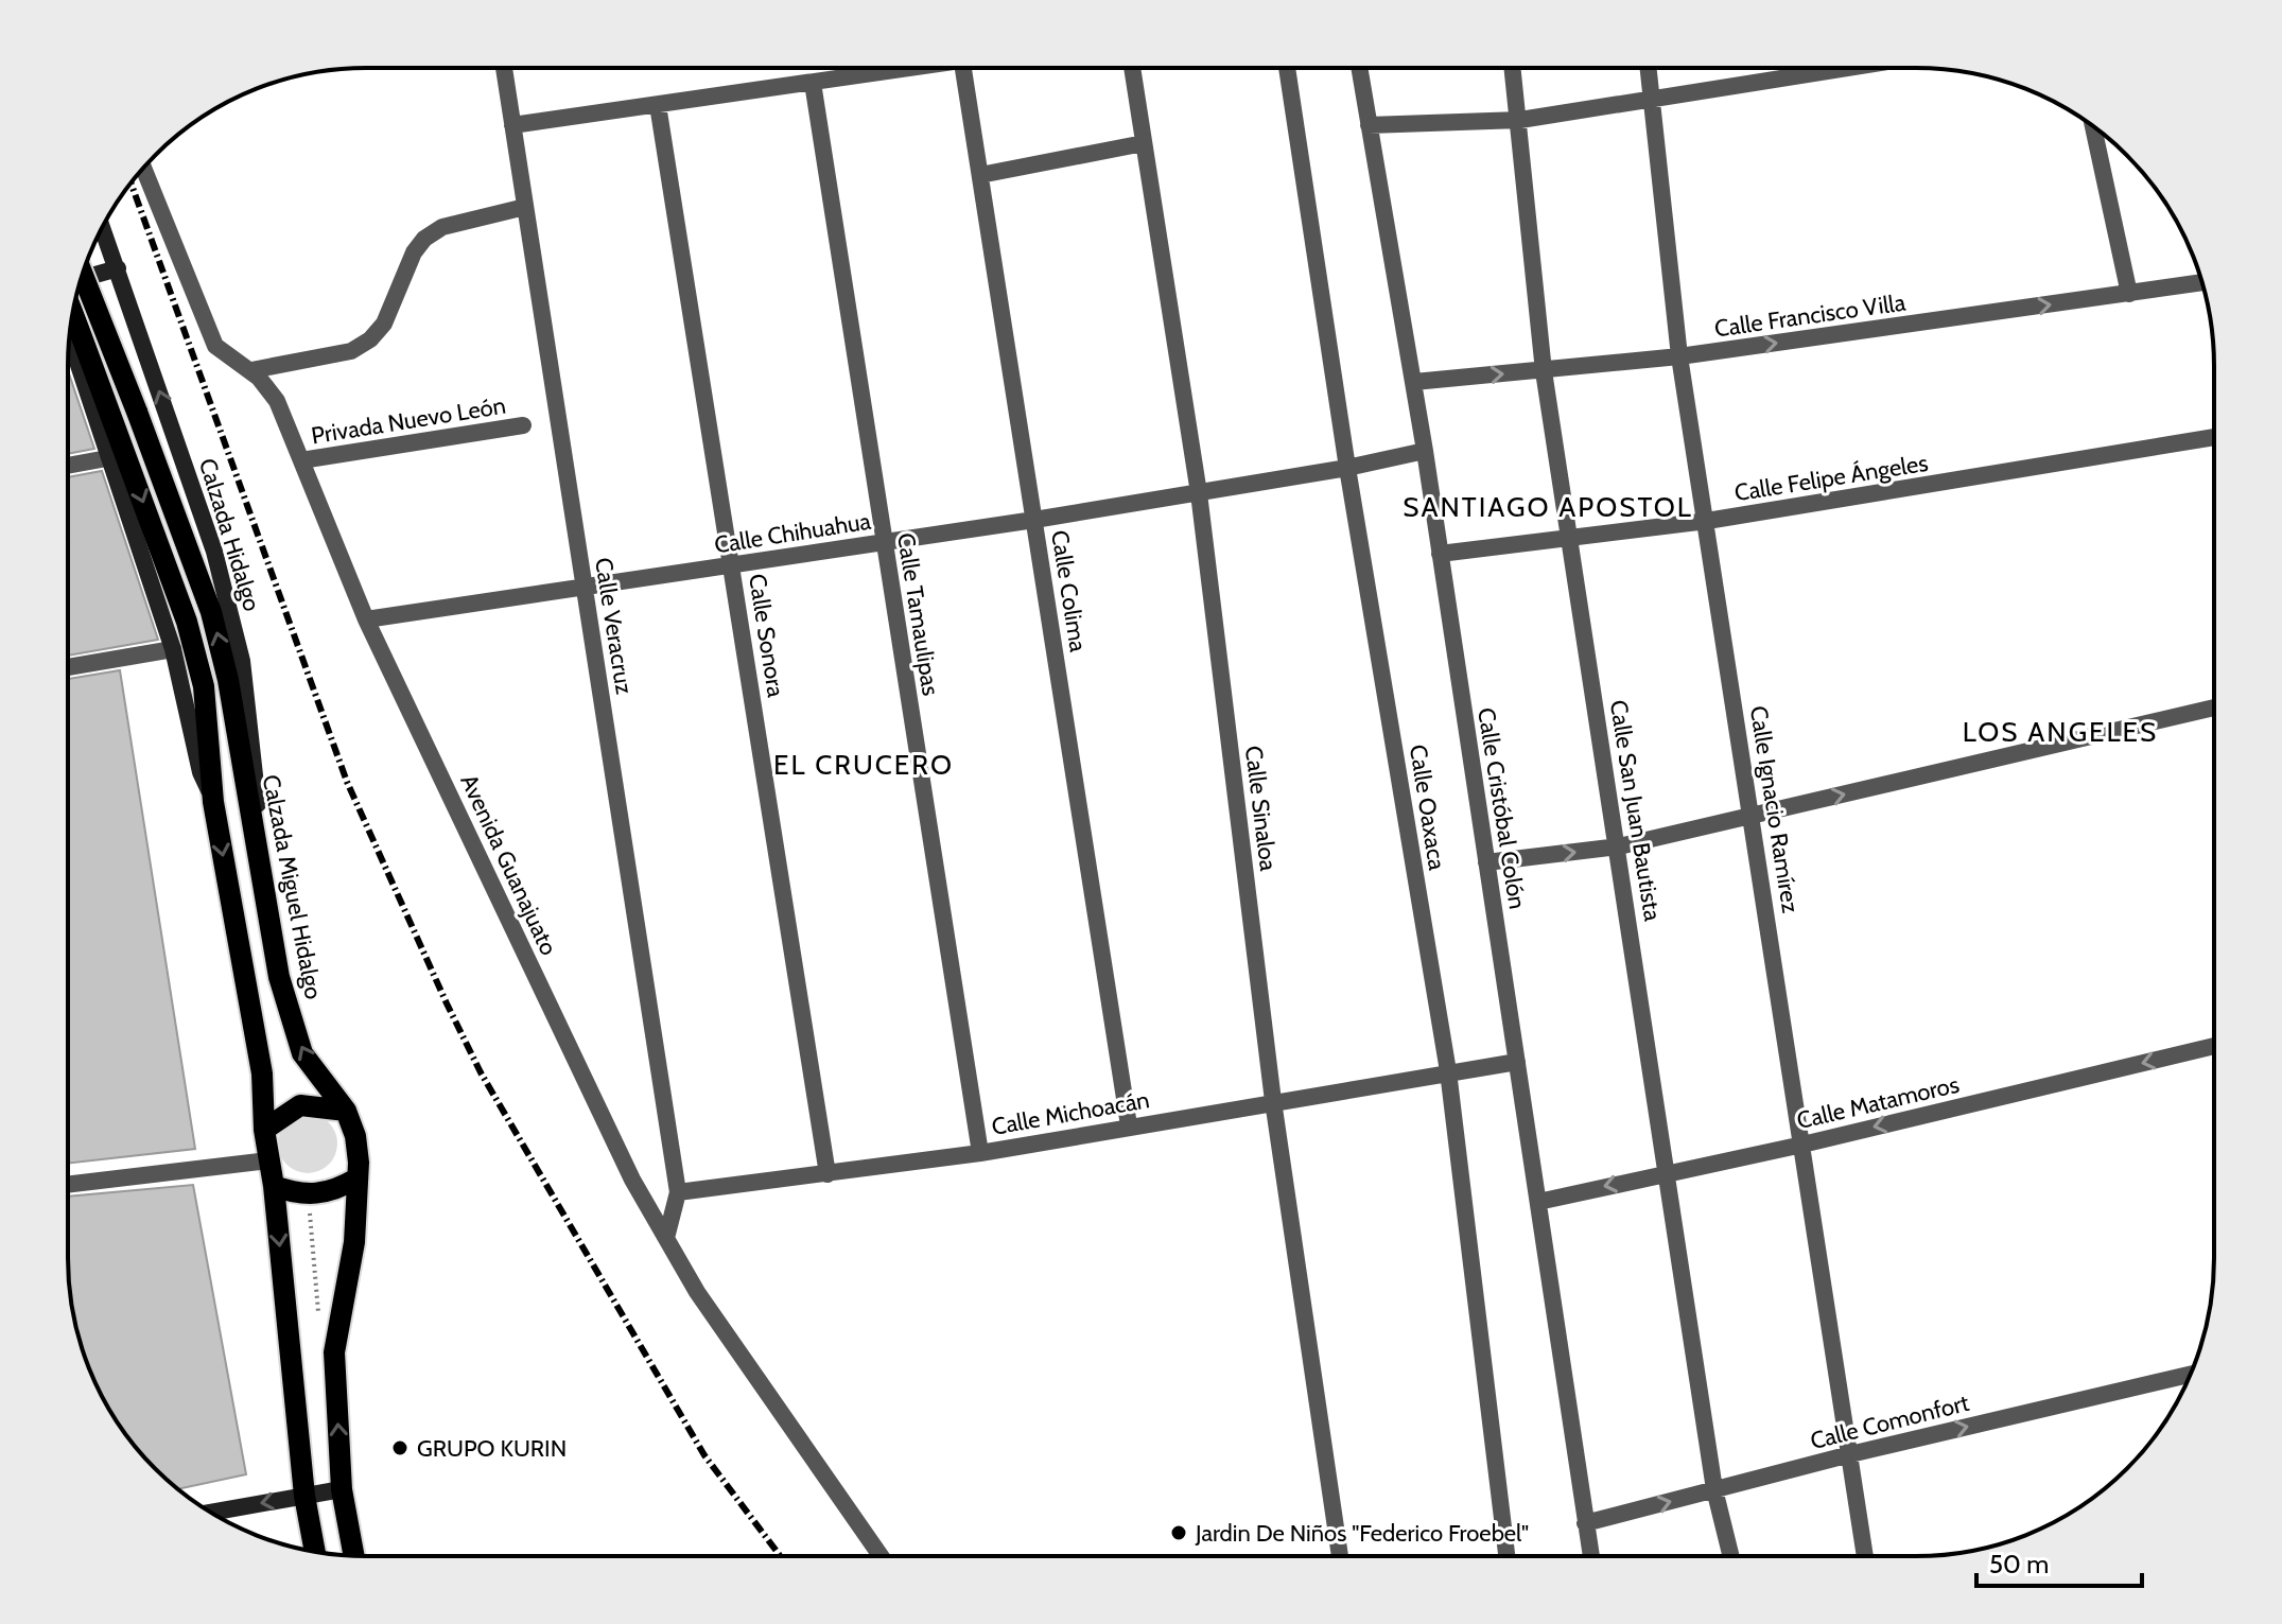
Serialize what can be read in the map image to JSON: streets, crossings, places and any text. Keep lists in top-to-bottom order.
{
  "streets": {
    "main road": ["Calzada Miguel Hidalgo"],
    "street": [
      "Calle Francisco Villa",
      "Privada Nuevo León",
      "Calle Felipe Ángeles",
      "Calle Chihuahua",
      "Calzada Hidalgo",
      "Calle Colima",
      "Calle Tamaulipas",
      "Calle Veracruz",
      "Calle Sonora",
      "Calle Oaxaca",
      "Calle Sinaloa",
      "Calle Cristóbal Colón",
      "Calle Ignacio Ramírez",
      "Calle San Juan Bautista",
      "Avenida Guanajuato",
      "Calle Matamoros",
      "Calle Michoacán",
      "Calle Comonfort"
    ]
  },
  "crossings": [
    ["Calle Francisco Villa", "Calle Cristóbal Colón"],
    ["Calle Francisco Villa", "Calle Ignacio Ramírez"],
    ["Calle Francisco Villa", "Calle San Juan Bautista"],
    ["Privada Nuevo León", "Avenida Guanajuato"],
    ["Calle Felipe Ángeles", "Calle Cristóbal Colón"],
    ["Calle Felipe Ángeles", "Calle Ignacio Ramírez"],
    ["Calle Felipe Ángeles", "Calle San Juan Bautista"],
    ["Calle Chihuahua", "Calle Colima"],
    ["Calle Chihuahua", "Calle Tamaulipas"],
    ["Calle Chihuahua", "Calle Veracruz"],
    ["Calle Chihuahua", "Calle Sonora"],
    ["Calle Chihuahua", "Calle Oaxaca"],
    ["Calle Chihuahua", "Calle Sinaloa"],
    ["Calle Chihuahua", "Calle Cristóbal Colón"],
    ["Calle Chihuahua", "Avenida Guanajuato"],
    ["Calzada Hidalgo", "Calzada Miguel Hidalgo"],
    ["Calle Colima", "Calle Michoacán"],
    ["Calle Tamaulipas", "Calle Michoacán"],
    ["Calle Veracruz", "Calle Michoacán"],
    ["Calle Sonora", "Calle Michoacán"],
    ["Calle Oaxaca", "Calle Michoacán"],
    ["Calle Sinaloa", "Calle Michoacán"],
    ["Calle Cristóbal Colón", "Calle Matamoros"],
    ["Calle Cristóbal Colón", "Calle Michoacán"],
    ["Calle Cristóbal Colón", "Calle Comonfort"],
    ["Calle Ignacio Ramírez", "Calle Matamoros"],
    ["Calle Ignacio Ramírez", "Calle Comonfort"],
    ["Calle San Juan Bautista", "Calle Matamoros"],
    ["Calle San Juan Bautista", "Calle Comonfort"]
  ],
  "one_way": ["Calle Francisco Villa", "Calle Matamoros", "Calle Comonfort"],
  "districts": ["SANTIAGO APOSTOL", "LOS ANGELES", "EL CRUCERO"],
  "places": ["GRUPO KURIN", "Jardin De Niños \"Federico Froebel\""],
  "scale_bar": "50 m"
}
